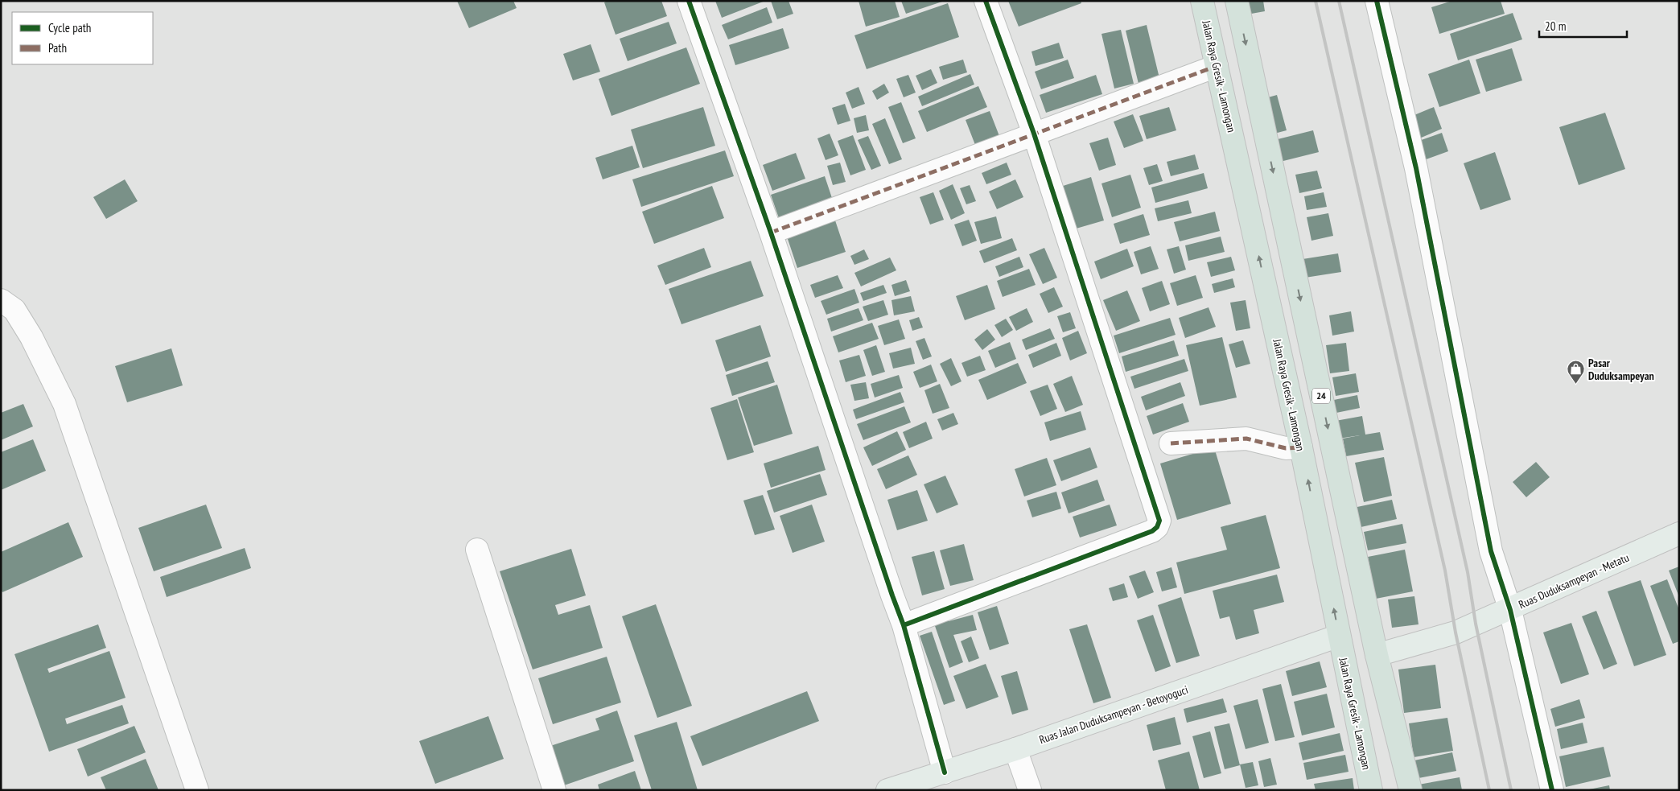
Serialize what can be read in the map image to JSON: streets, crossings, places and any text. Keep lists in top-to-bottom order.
{
  "streets": {
    "highway": ["Jalan Raya Gresik - Lamongan", "24"],
    "main road": ["Ruas Duduksampeyan - Metatu", "Ruas Jalan Duduksampeyan - Betoyoguci"]
  },
  "crossings": [
    ["Jalan Raya Gresik - Lamongan", "Ruas Jalan Duduksampeyan - Betoyoguci"],
    ["24", "Ruas Duduksampeyan - Metatu"]
  ],
  "places": {
    "shop": ["Pasar Duduksampeyan"]
  },
  "legend": ["Cycle path", "Path"],
  "scale_bar": "20 m"
}
